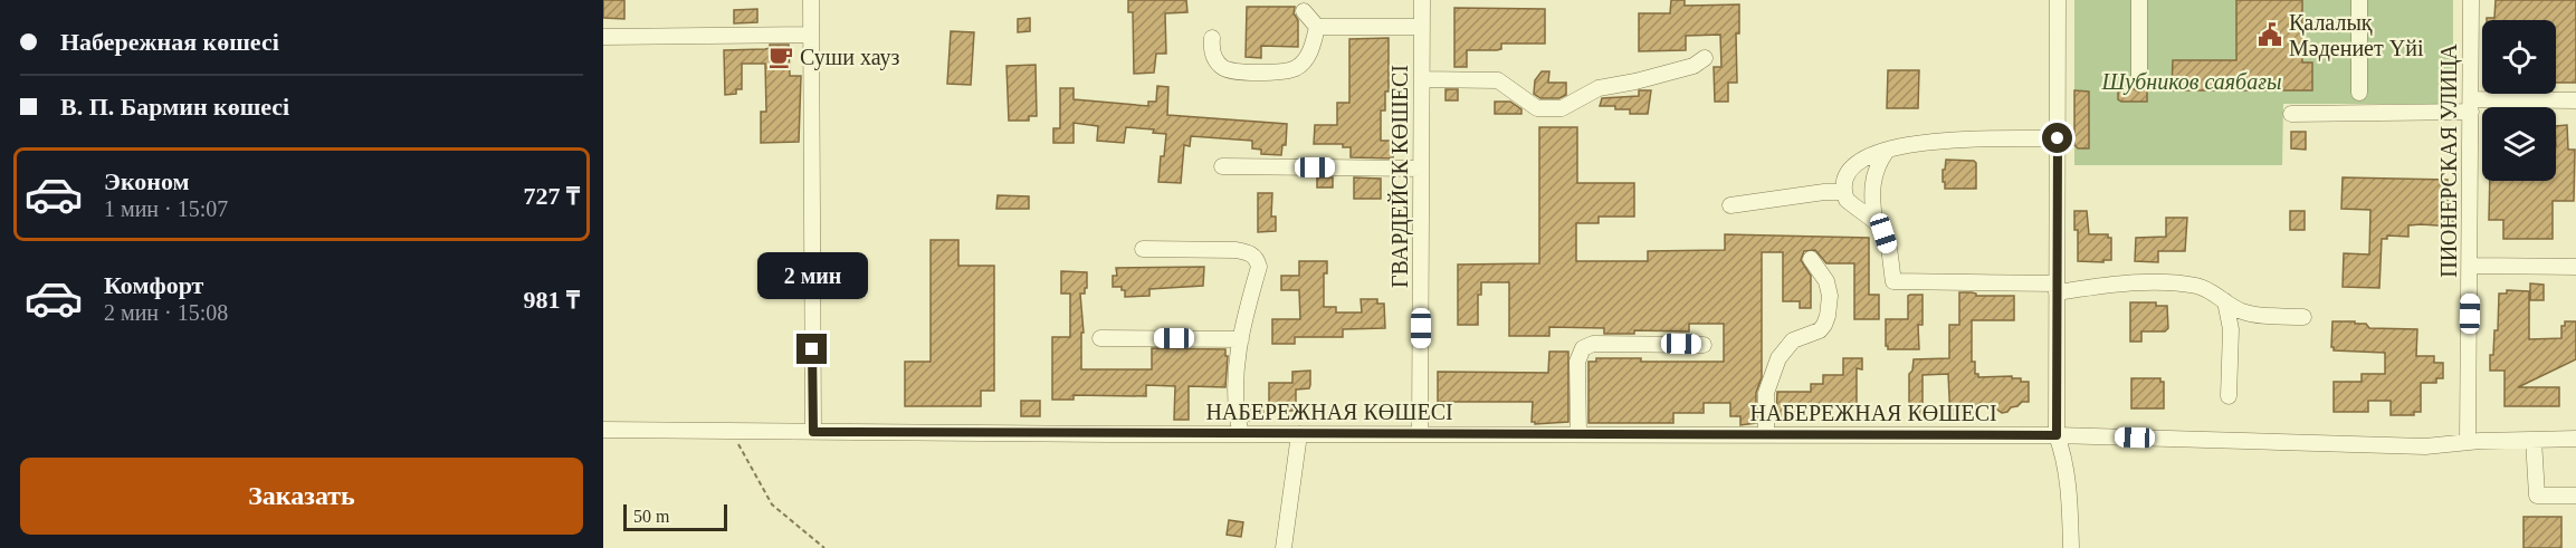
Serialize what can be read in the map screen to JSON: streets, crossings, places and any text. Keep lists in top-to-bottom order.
{
  "streets": {
    "street": ["ПИОНЕРСКАЯ УЛИЦА", "ГВАРДЕЙСК КӨШЕСІ", "НАБЕРЕЖНАЯ КӨШЕСІ"]
  },
  "crossings": [
    ["ПИОНЕРСКАЯ УЛИЦА", "НАБЕРЕЖНАЯ КӨШЕСІ"],
    ["ГВАРДЕЙСК КӨШЕСІ", "НАБЕРЕЖНАЯ КӨШЕСІ"]
  ],
  "parks": ["Шубников саябағы"],
  "places": {
    "public building": ["Қалалық Мәдениет Үйі"],
    "cafe": ["Суши хауз"]
  },
  "scale_bar": "50 m",
  "page": {
    "banner": ["Набережная көшесі", "В. П. Бармин көшесі"],
    "list": [
      {
        "name": "Эконом",
        "note": "1 мин · 15:07",
        "value": "727 ₸"
      },
      {
        "name": "Комфорт",
        "note": "2 мин · 15:08",
        "value": "981 ₸"
      }
    ],
    "bubble": "2 мин",
    "buttons": "Заказать",
    "scale": "50 m"
  }
}
